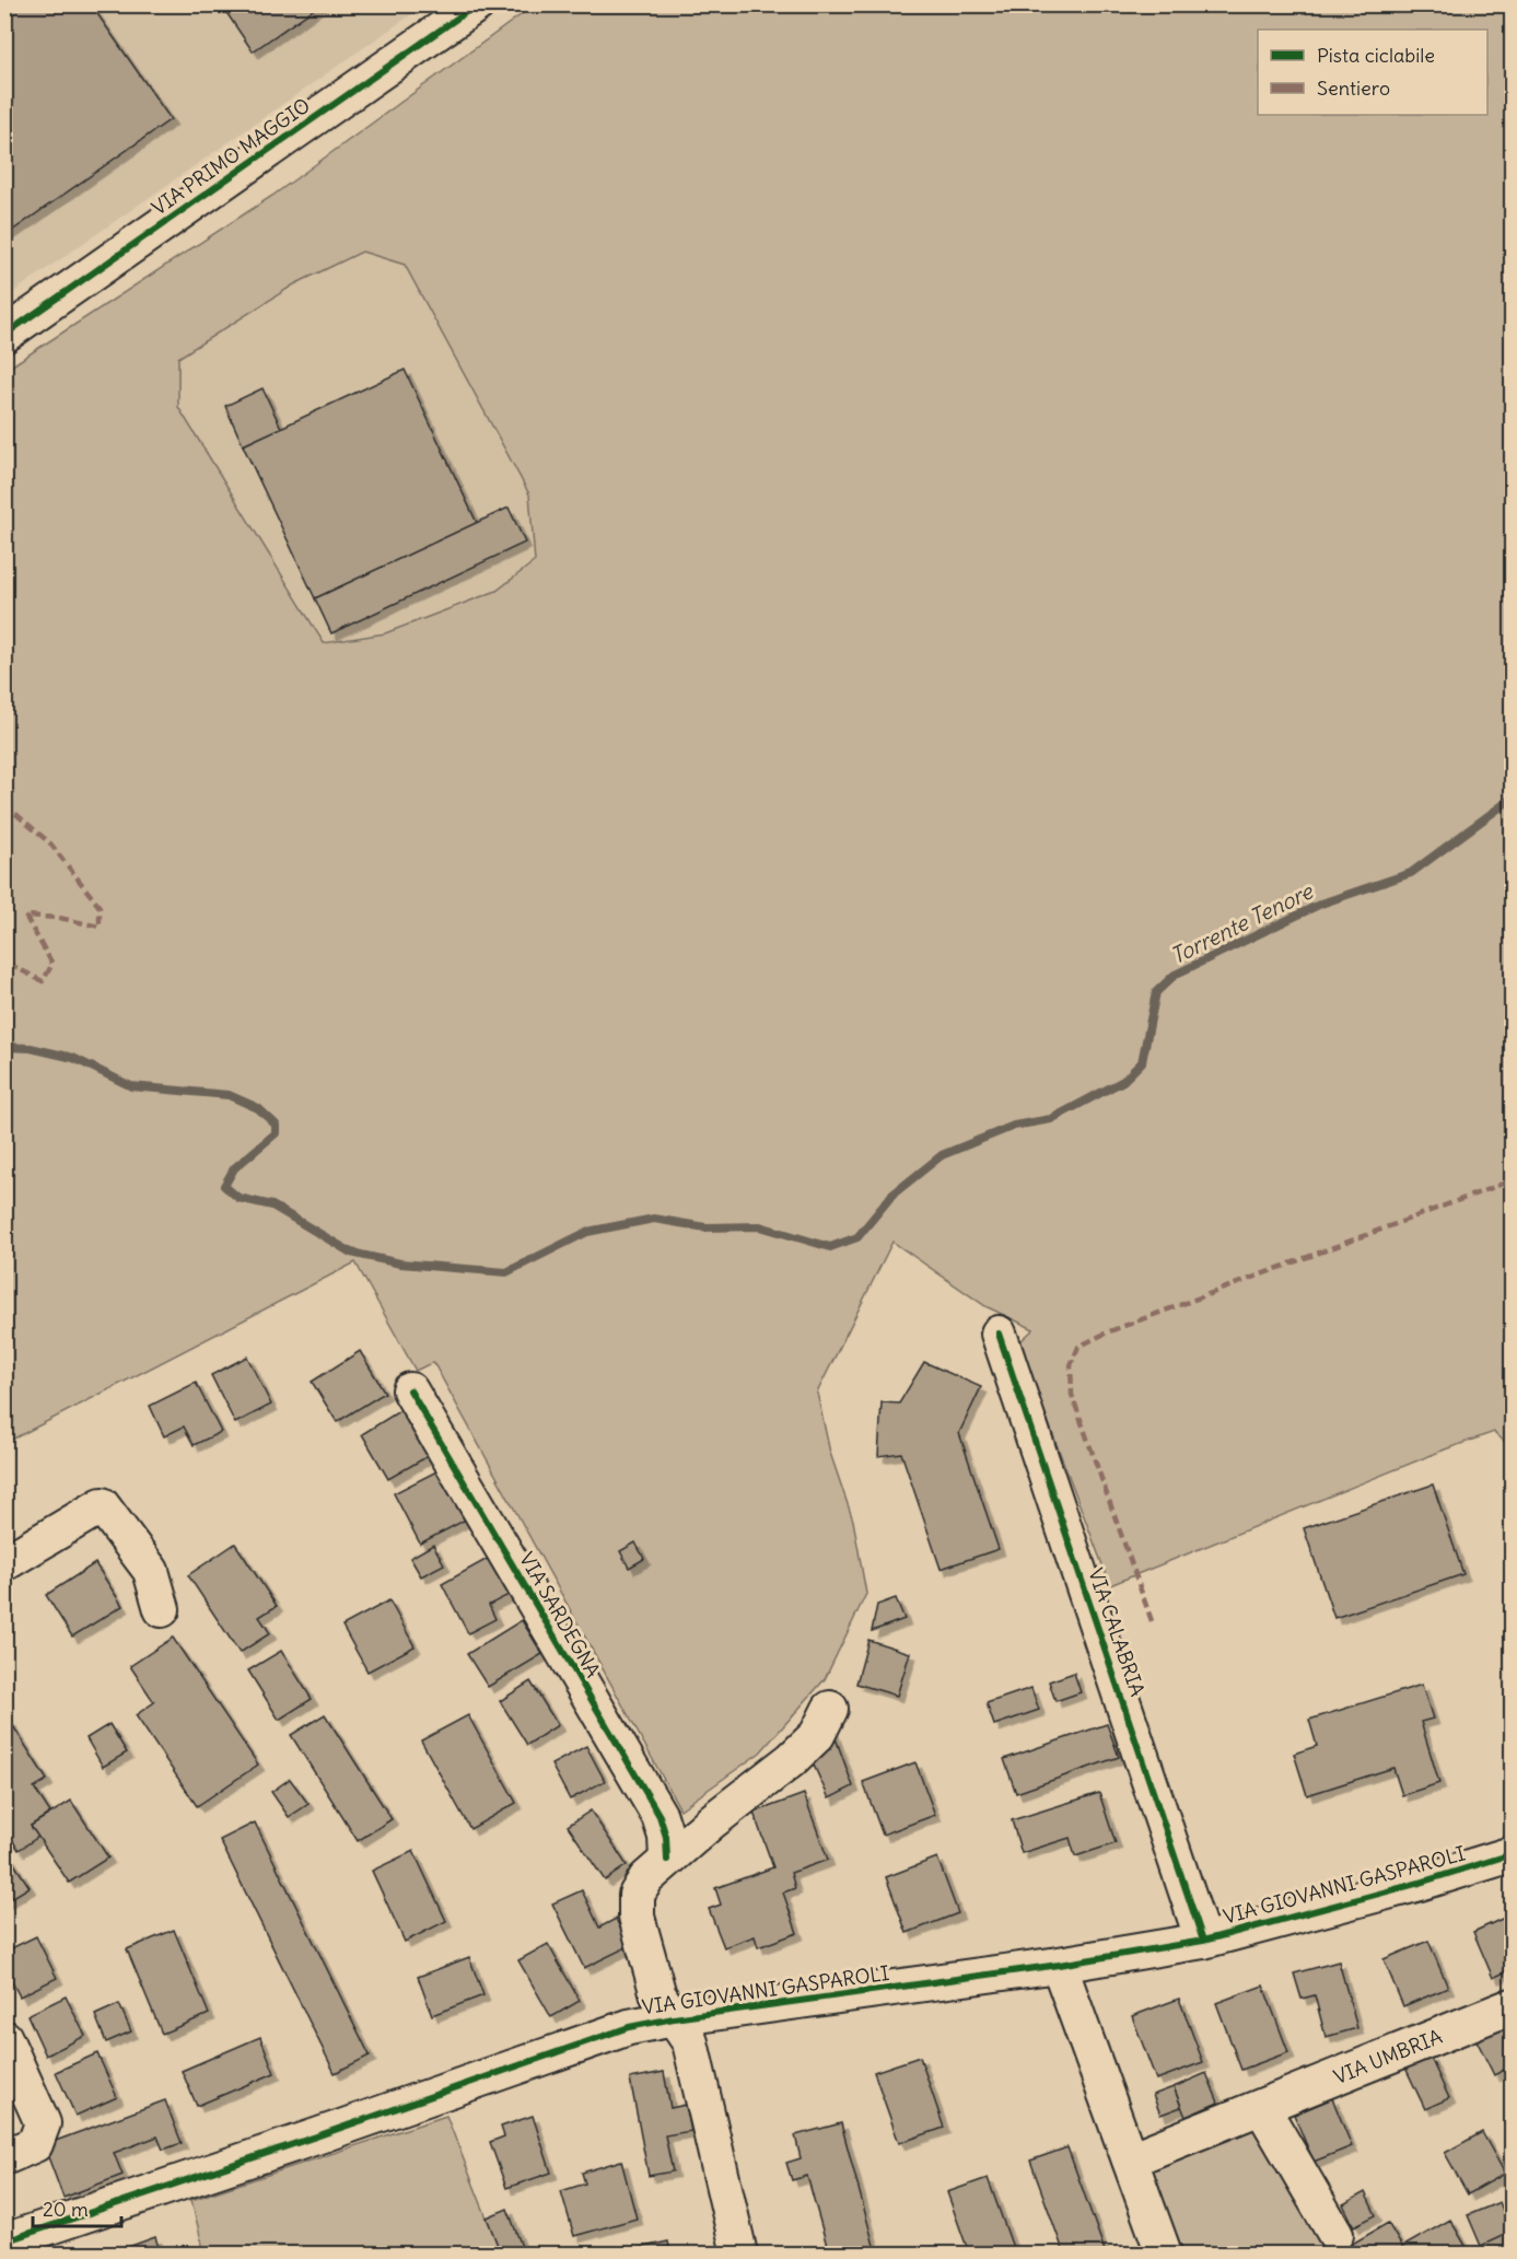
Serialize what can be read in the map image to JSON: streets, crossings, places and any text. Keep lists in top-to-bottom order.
{
  "streets": {
    "street": [
      "VIA PRIMO MAGGIO",
      "VIA SARDEGNA",
      "VIA CALABRIA",
      "VIA GIOVANNI GASPAROLI",
      "VIA UMBRIA"
    ]
  },
  "crossings": [
    ["VIA CALABRIA", "VIA GIOVANNI GASPAROLI"]
  ],
  "water": ["Torrente Tenore"],
  "legend": ["Pista ciclabile", "Sentiero"],
  "scale_bar": "20 m"
}
